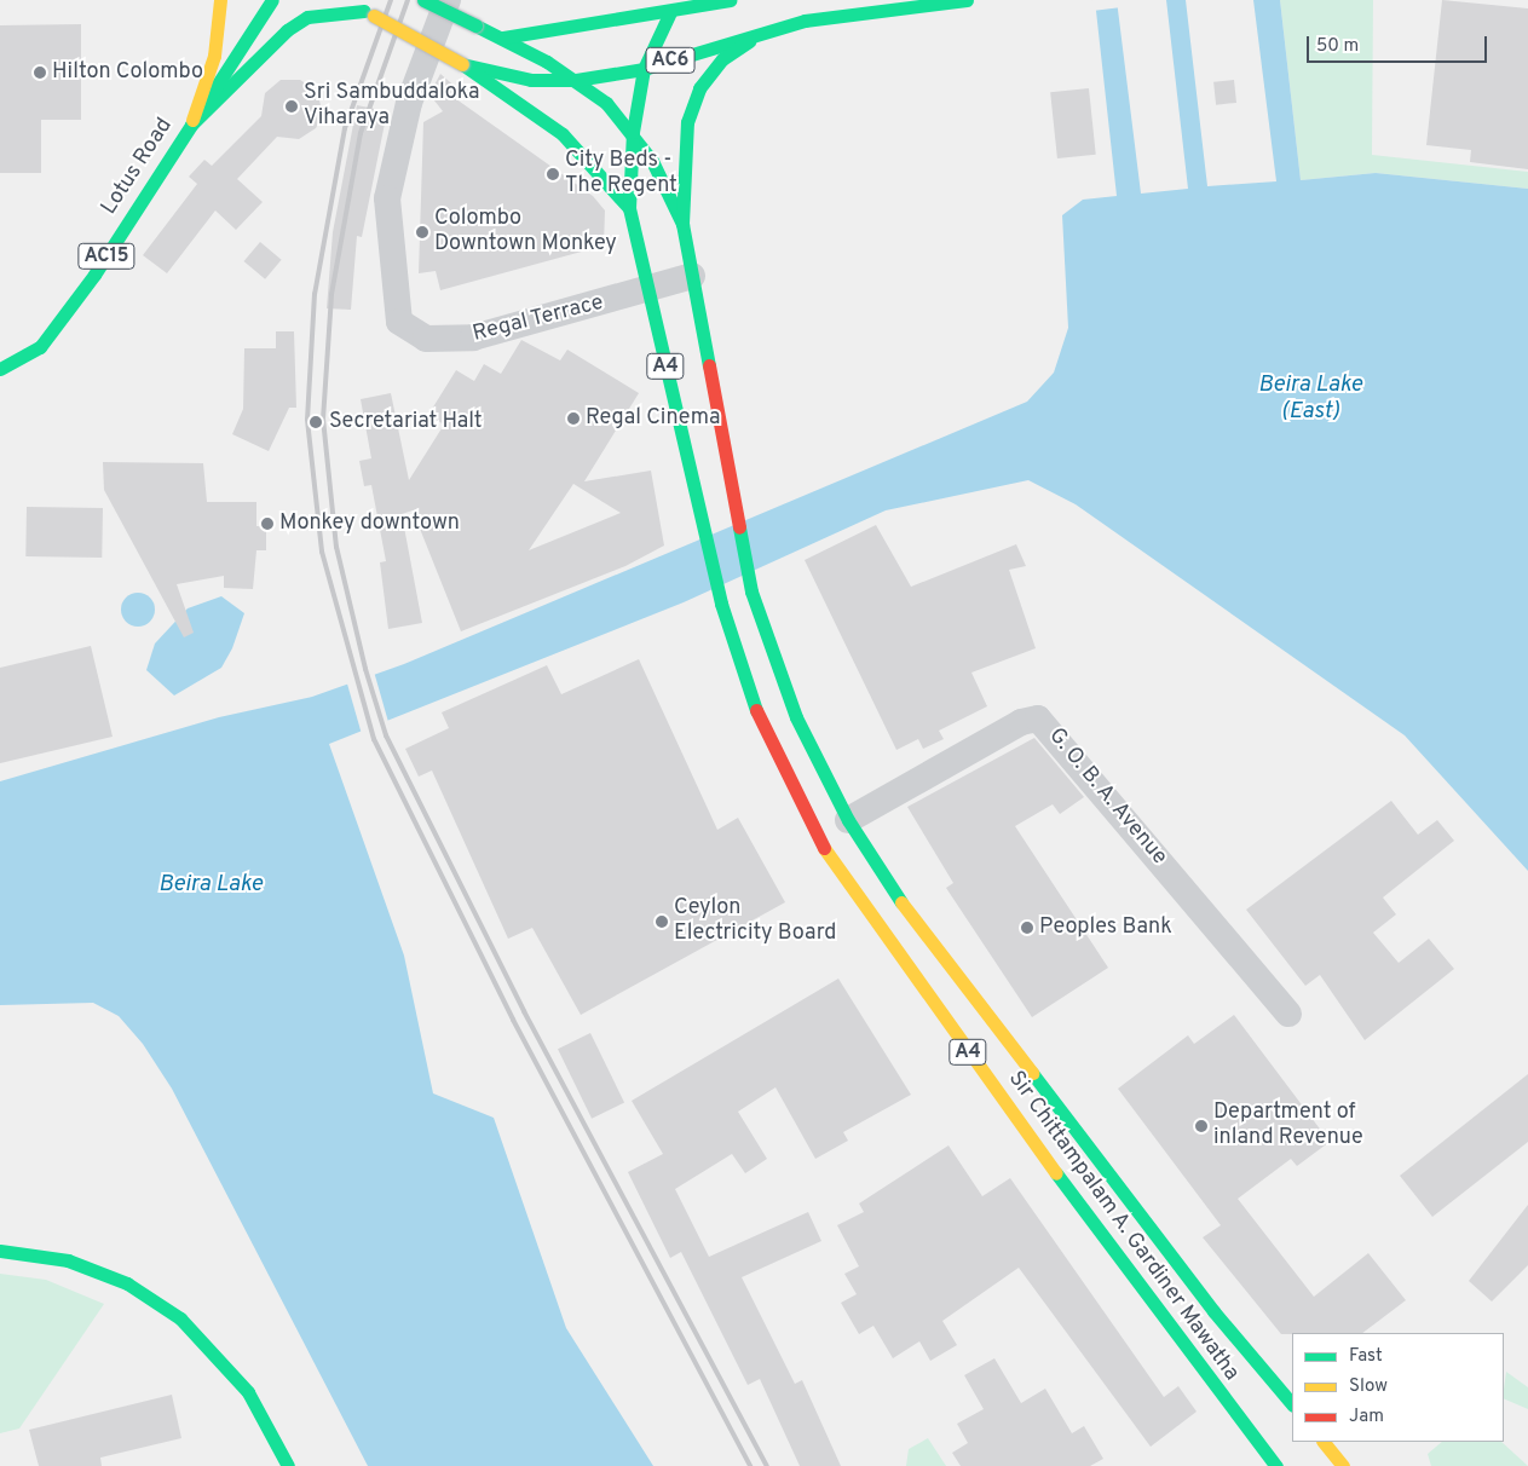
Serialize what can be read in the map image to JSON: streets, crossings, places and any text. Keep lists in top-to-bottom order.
{
  "streets": {
    "main road": [
      "AC6",
      "Lotus Road",
      "AC15",
      "A4",
      "Sir Chittampalam A. Gardiner Mawatha"
    ],
    "street": ["Regal Terrace", "G. O. B. A. Avenue"]
  },
  "crossings": [
    ["Regal Terrace", "Sir Chittampalam A. Gardiner Mawatha"],
    ["G. O. B. A. Avenue", "Sir Chittampalam A. Gardiner Mawatha"]
  ],
  "water": ["Beira Lake (East)", "Beira Lake"],
  "places": [
    "Hilton Colombo",
    "Sri Sambuddaloka Viharaya",
    "City Beds - The Regent",
    "Colombo Downtown Monkey",
    "Regal Cinema",
    "Secretariat Halt",
    "Monkey downtown",
    "Ceylon Electricity Board",
    "Peoples Bank",
    "Department of inland Revenue"
  ],
  "legend": ["Fast", "Slow", "Jam"],
  "scale_bar": "50 m"
}
